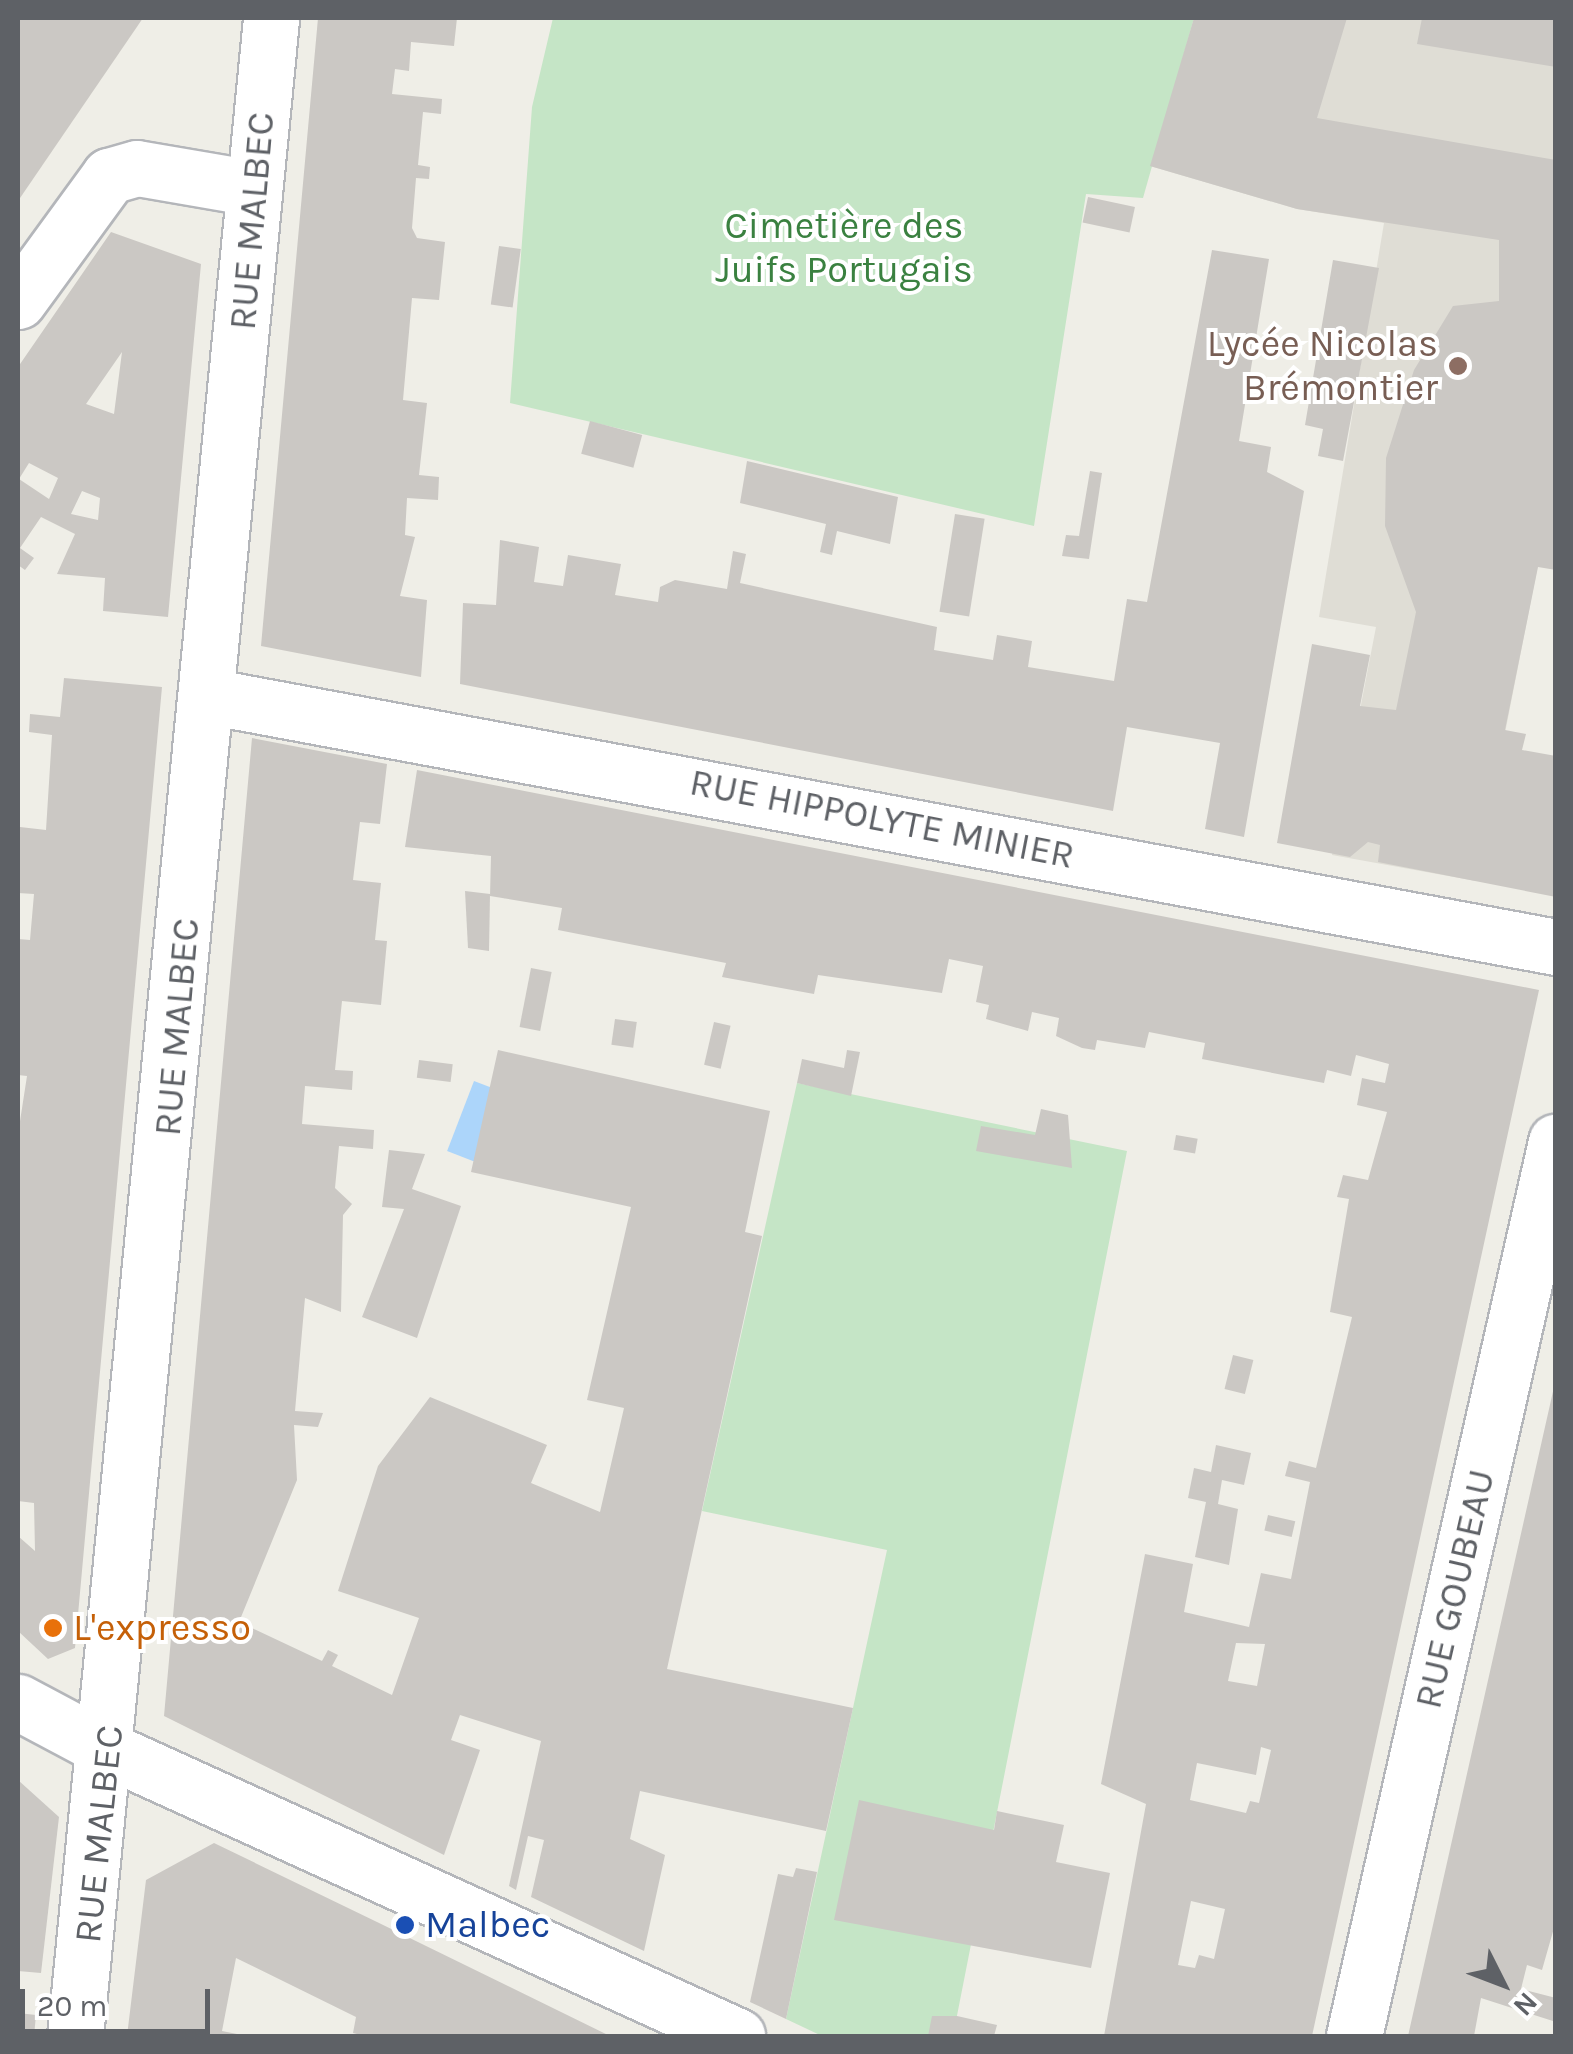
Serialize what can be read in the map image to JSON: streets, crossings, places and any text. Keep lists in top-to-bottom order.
{
  "streets": {
    "street": ["RUE MALBEC", "RUE HIPPOLYTE MINIER", "RUE GOUBEAU"]
  },
  "crossings": [
    ["RUE MALBEC", "RUE HIPPOLYTE MINIER"]
  ],
  "parks": ["Cimetière des Juifs Portugais"],
  "places": ["Lycée Nicolas Brémontier", "L'expresso", "Malbec"],
  "scale_bar": "20 m",
  "north": "bottom right"
}
